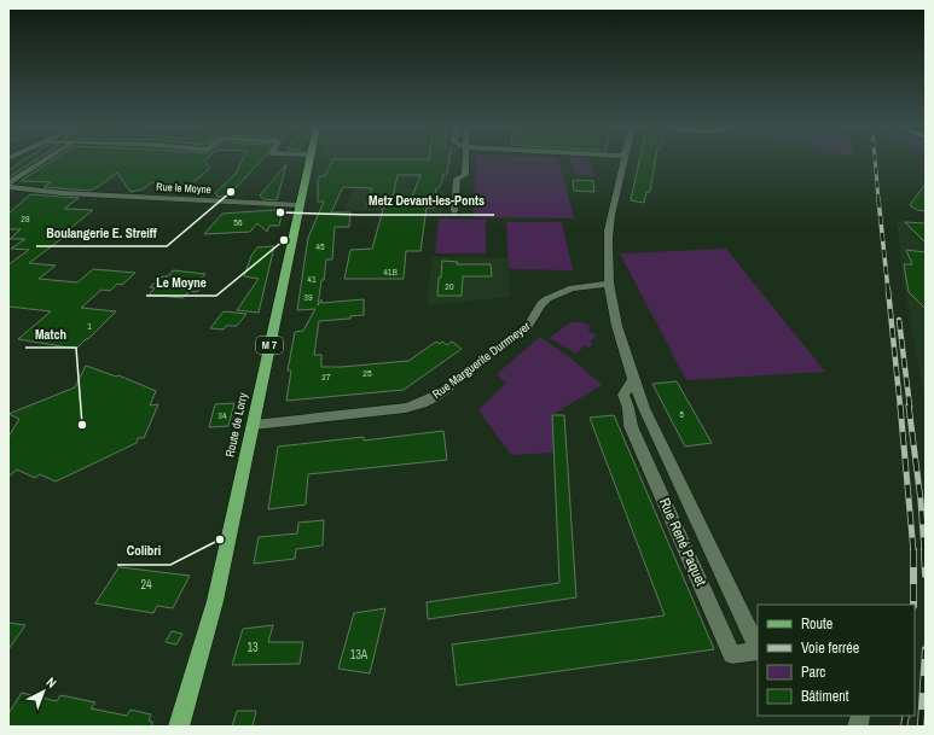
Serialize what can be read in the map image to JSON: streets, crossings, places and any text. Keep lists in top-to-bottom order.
{
  "streets": {
    "main road": ["M 7", "Route de Lorry"],
    "street": ["Rue le Moyne", "Rue Marguerite Durrmeyer", "Rue René Paquet"]
  },
  "crossings": [
    ["Rue le Moyne", "Route de Lorry"],
    ["Rue Marguerite Durrmeyer", "Route de Lorry"],
    ["Rue Marguerite Durrmeyer", "Rue René Paquet"]
  ],
  "places": [
    "Boulangerie E. Streiff",
    "Metz Devant-les-Ponts",
    "Le Moyne",
    "Match",
    "Colibri"
  ],
  "house_numbers": [
    "28",
    "56",
    "45",
    "41B",
    "41",
    "20",
    "39",
    "1",
    "25",
    "27",
    "5",
    "34",
    "24",
    "13",
    "13A"
  ],
  "legend": [
    "Route",
    "Voie ferrée",
    "Parc",
    "Bâtiment"
  ],
  "north": "top right"
}
